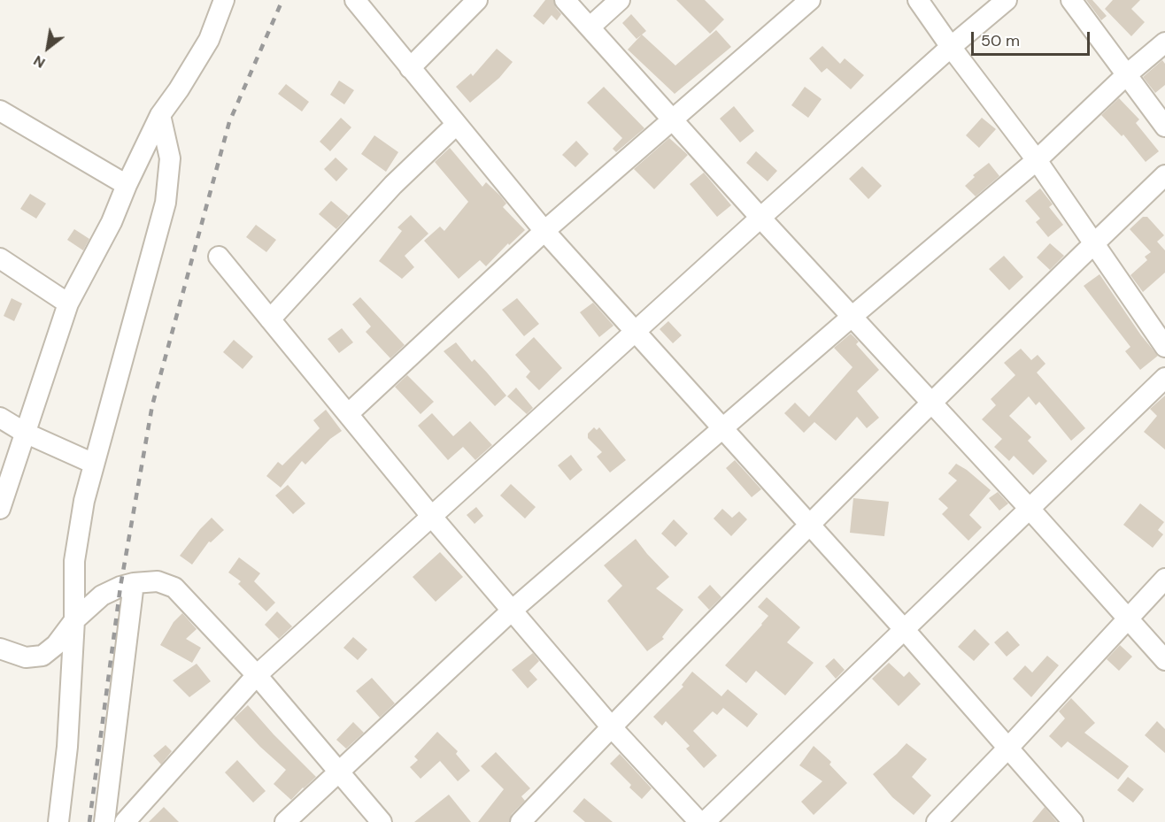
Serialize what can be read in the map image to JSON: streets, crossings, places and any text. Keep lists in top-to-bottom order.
{
  "scale_bar": "50 m",
  "north": "bottom left"
}
